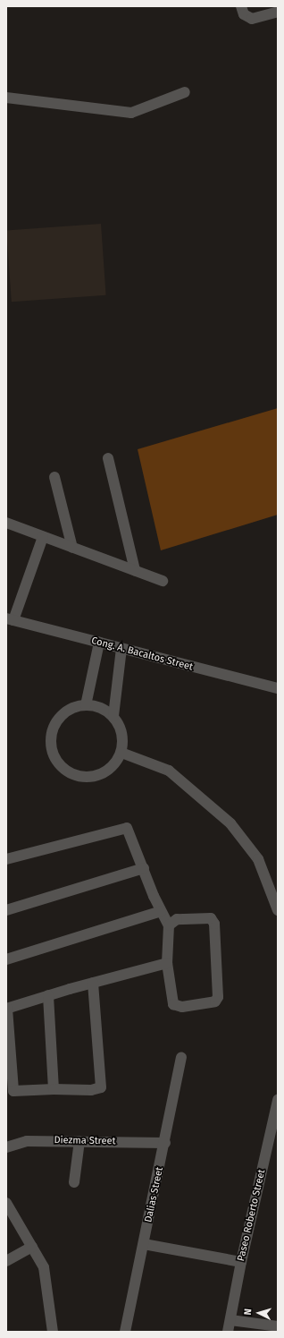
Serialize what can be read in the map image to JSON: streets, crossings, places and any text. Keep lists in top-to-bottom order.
{
  "streets": {
    "street": [
      "Cong. A. Bacaltos Street",
      "Diezma Street",
      "Dalias Street",
      "Paseo Roberto Street"
    ]
  },
  "crossings": [
    ["Diezma Street", "Dalias Street"]
  ],
  "north": "left"
}
